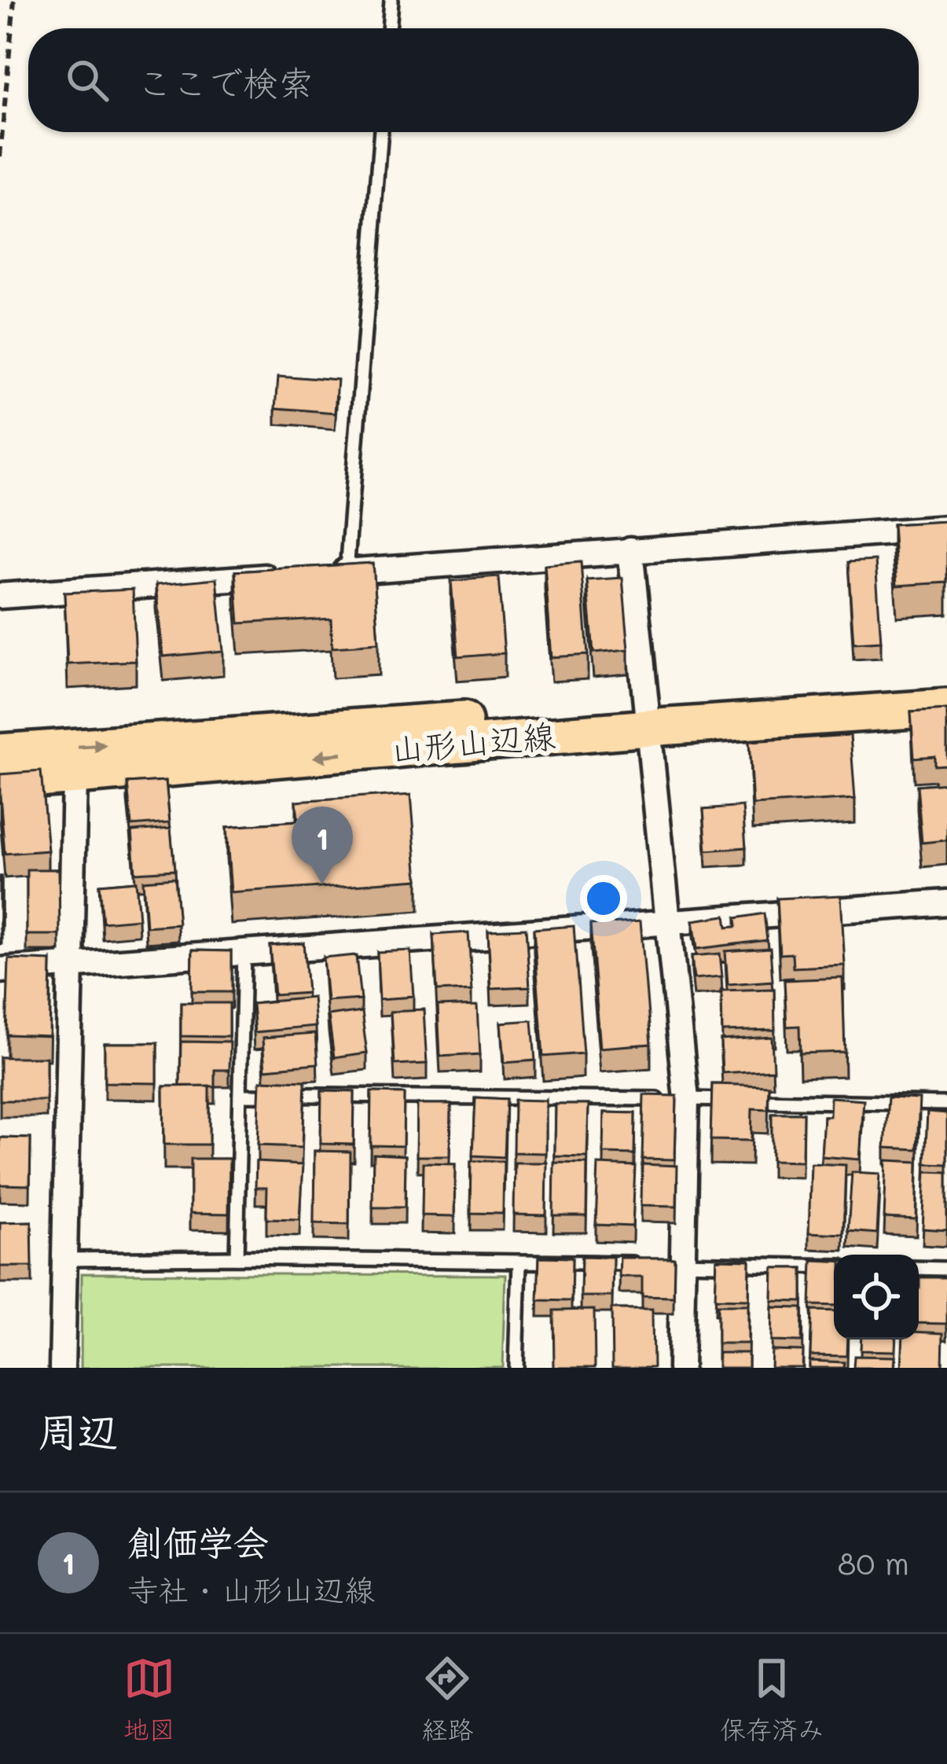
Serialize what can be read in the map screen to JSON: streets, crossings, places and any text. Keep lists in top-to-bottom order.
{
  "streets": {
    "main road": ["山形山辺線"]
  },
  "page": {
    "search": "ここで検索",
    "pins": "1",
    "heading": "周辺",
    "list": [
      {
        "mark": "1",
        "name": "創価学会",
        "note": "寺社 · 山形山辺線",
        "value": "80 m"
      }
    ],
    "nav": ["地図", "経路", "保存済み"]
  }
}
